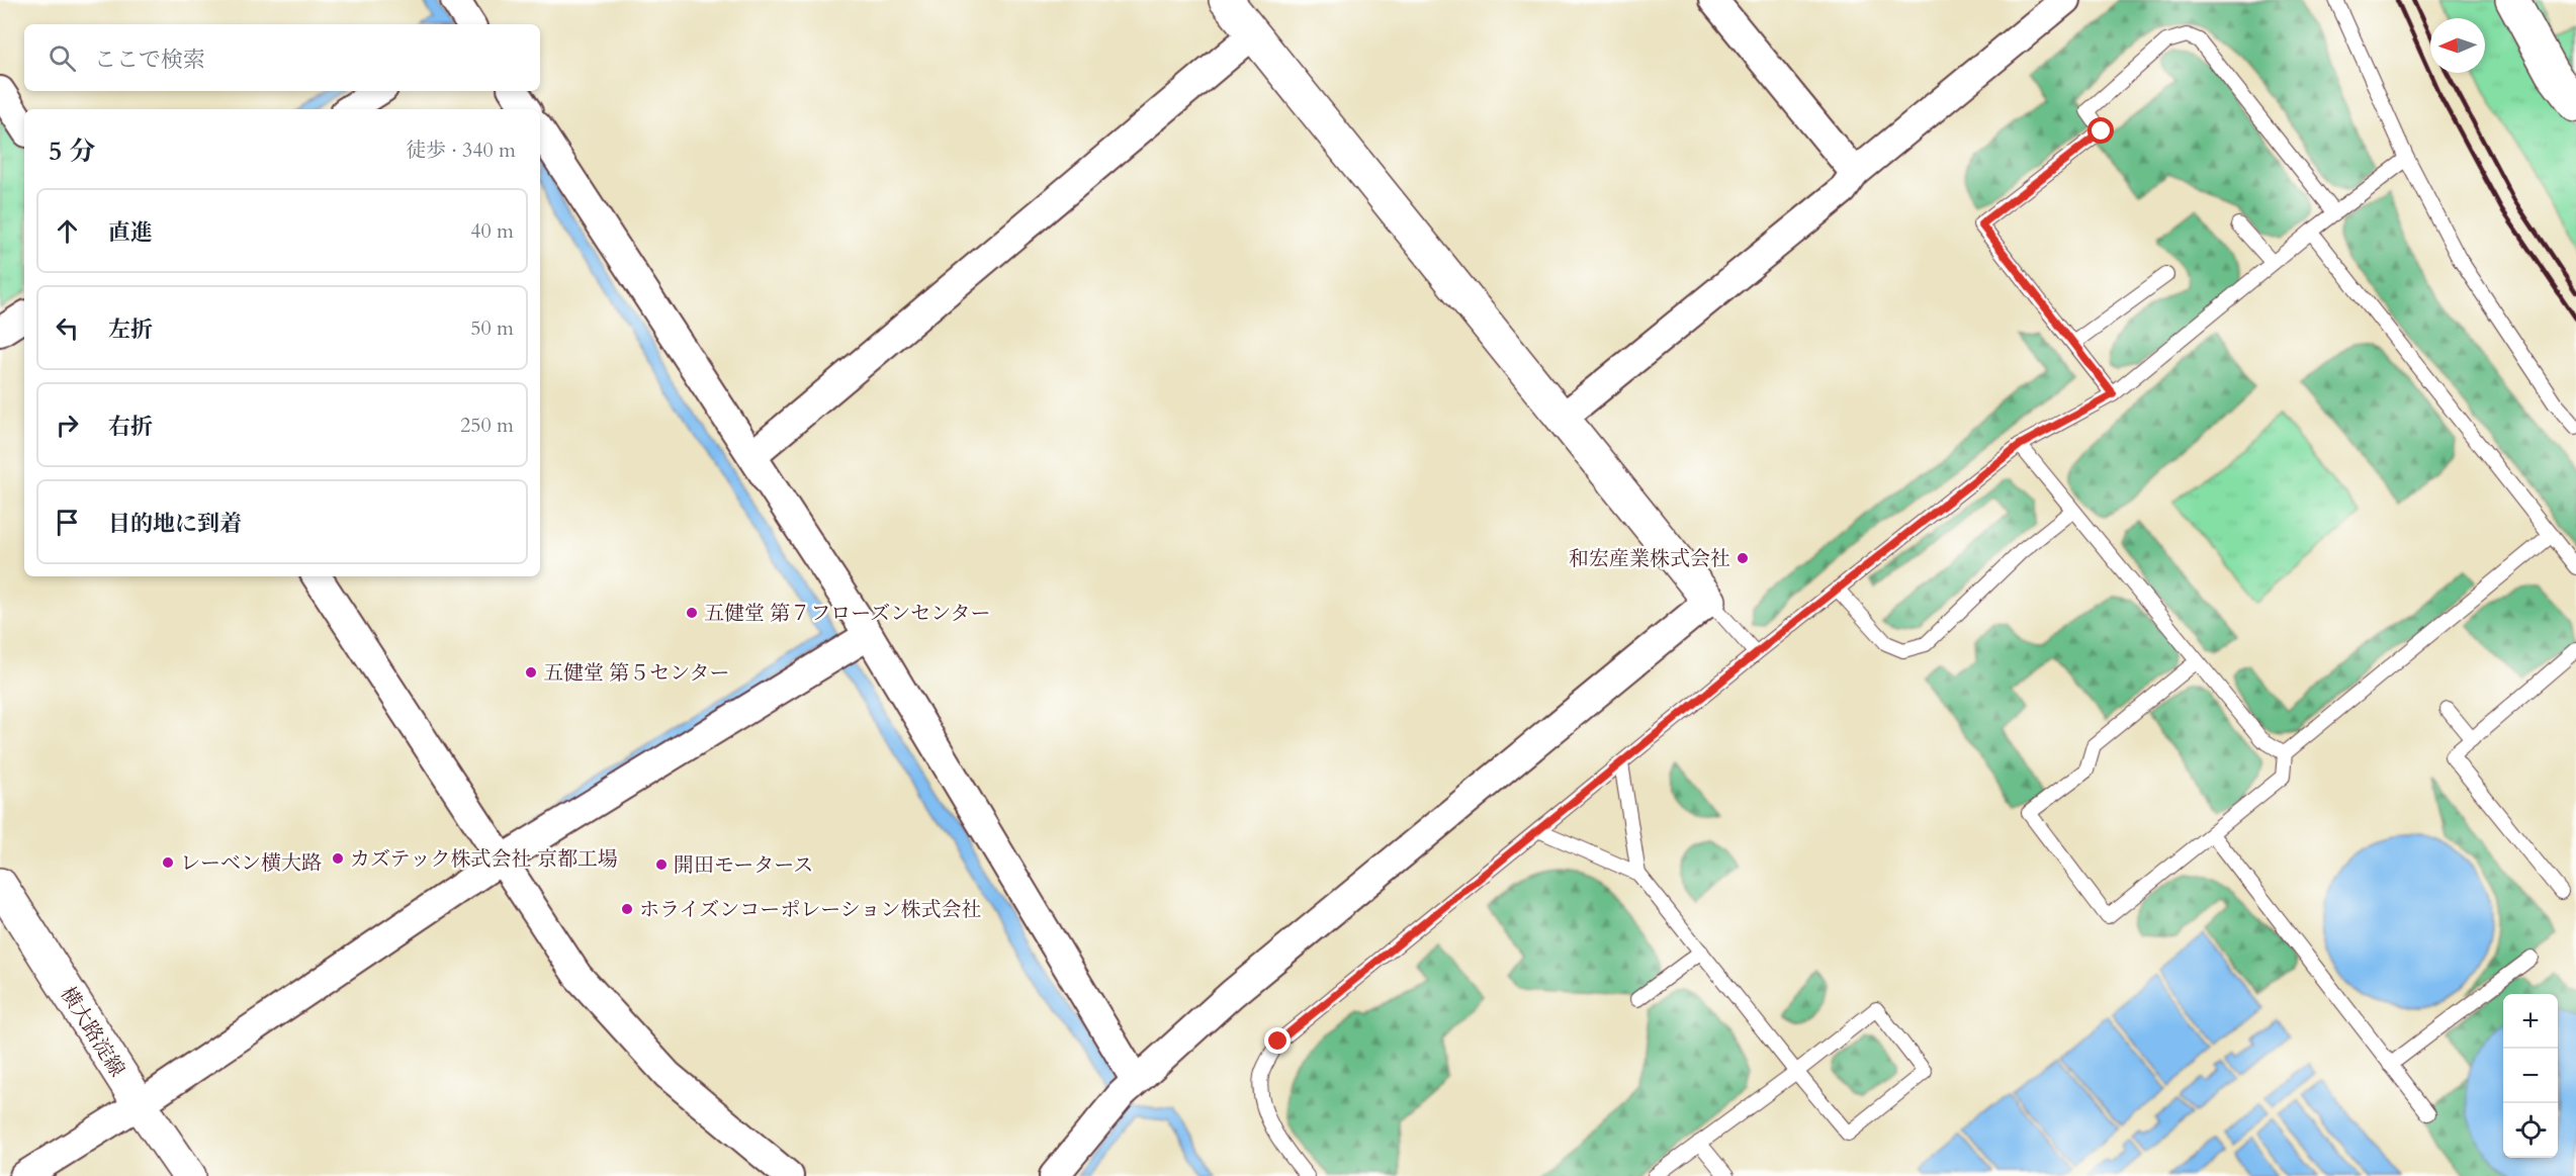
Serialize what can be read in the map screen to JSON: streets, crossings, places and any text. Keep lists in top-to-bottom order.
{
  "streets": {
    "street": ["横大路淀線"]
  },
  "places": [
    "和宏産業株式会社",
    "五健堂 第７フローズンセンター",
    "五健堂 第５センター",
    "カズテック株式会社 京都工場",
    "レーベン横大路",
    "開田モータース",
    "ホライズンコーポレーション株式会社"
  ],
  "north": "left",
  "page": {
    "search": "ここで検索",
    "heading": ["5 分", "徒歩 · 340 m"],
    "list": [
      ["直進", "40 m"],
      ["左折", "50 m"],
      ["右折", "250 m"],
      "目的地に到着"
    ],
    "map_buttons": ["+", "−"]
  }
}
